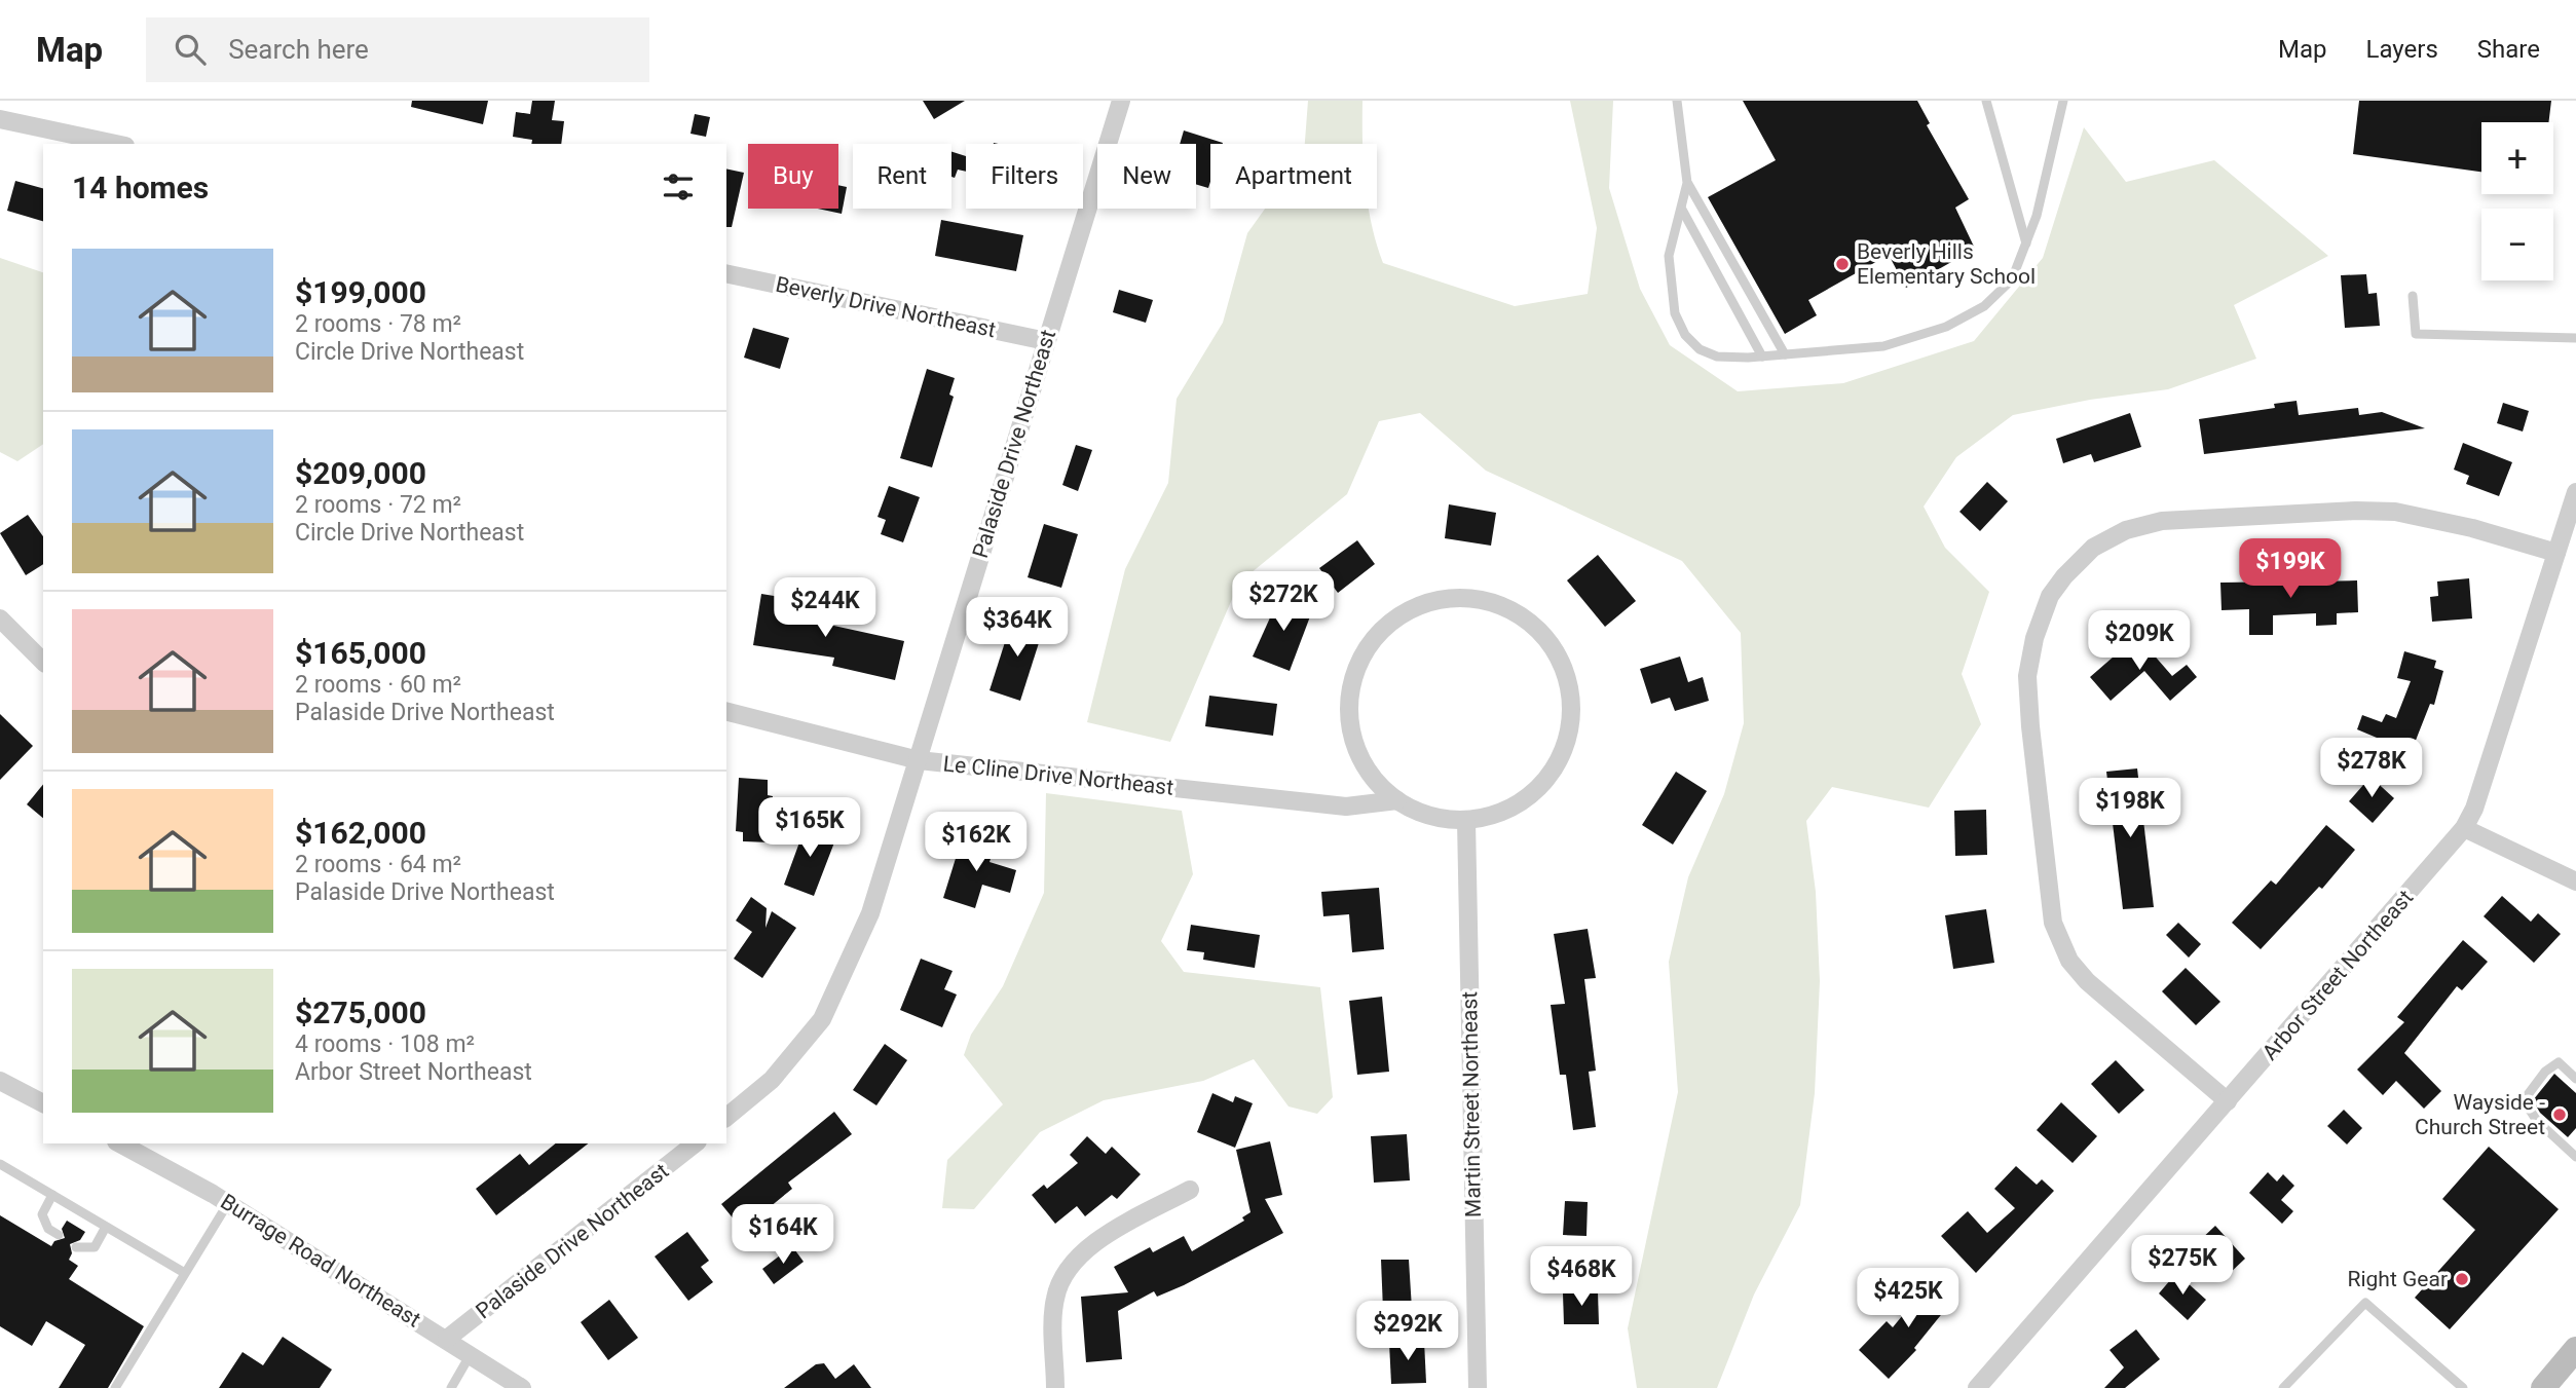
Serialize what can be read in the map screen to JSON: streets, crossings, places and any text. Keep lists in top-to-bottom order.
{
  "streets": {
    "street": [
      "Beverly Drive Northeast",
      "Palaside Drive Northeast",
      "Le Cline Drive Northeast",
      "Arbor Street Northeast",
      "Martin Street Northeast",
      "Burrage Road Northeast"
    ]
  },
  "crossings": [
    ["Beverly Drive Northeast", "Palaside Drive Northeast"],
    ["Palaside Drive Northeast", "Le Cline Drive Northeast"],
    ["Palaside Drive Northeast", "Burrage Road Northeast"],
    ["Le Cline Drive Northeast", "Martin Street Northeast"]
  ],
  "places": ["Beverly Hills Elementary School", "Wayside - Church Street", "Right Gear"],
  "page": {
    "header": "Map",
    "search": "Search here",
    "nav": ["Map", "Layers", "Share"],
    "map_buttons": ["+", "−"],
    "chip": [
      "Buy",
      "Rent",
      "Filters",
      "New",
      "Apartment"
    ],
    "heading": "14 homes",
    "list": [
      {
        "name": "$199,000",
        "note": "2 rooms · 78 m² · Circle Drive Northeast"
      },
      {
        "name": "$209,000",
        "note": "2 rooms · 72 m² · Circle Drive Northeast"
      },
      {
        "name": "$165,000",
        "note": "2 rooms · 60 m² · Palaside Drive Northeast"
      },
      {
        "name": "$162,000",
        "note": "2 rooms · 64 m² · Palaside Drive Northeast"
      },
      {
        "name": "$275,000",
        "note": "4 rooms · 108 m² · Arbor Street Northeast"
      }
    ],
    "price": [
      "$199K",
      "$272K",
      "$244K",
      "$364K",
      "$209K",
      "$278K",
      "$198K",
      "$165K",
      "$162K",
      "$164K",
      "$275K",
      "$468K",
      "$425K",
      "$292K"
    ]
  }
}
